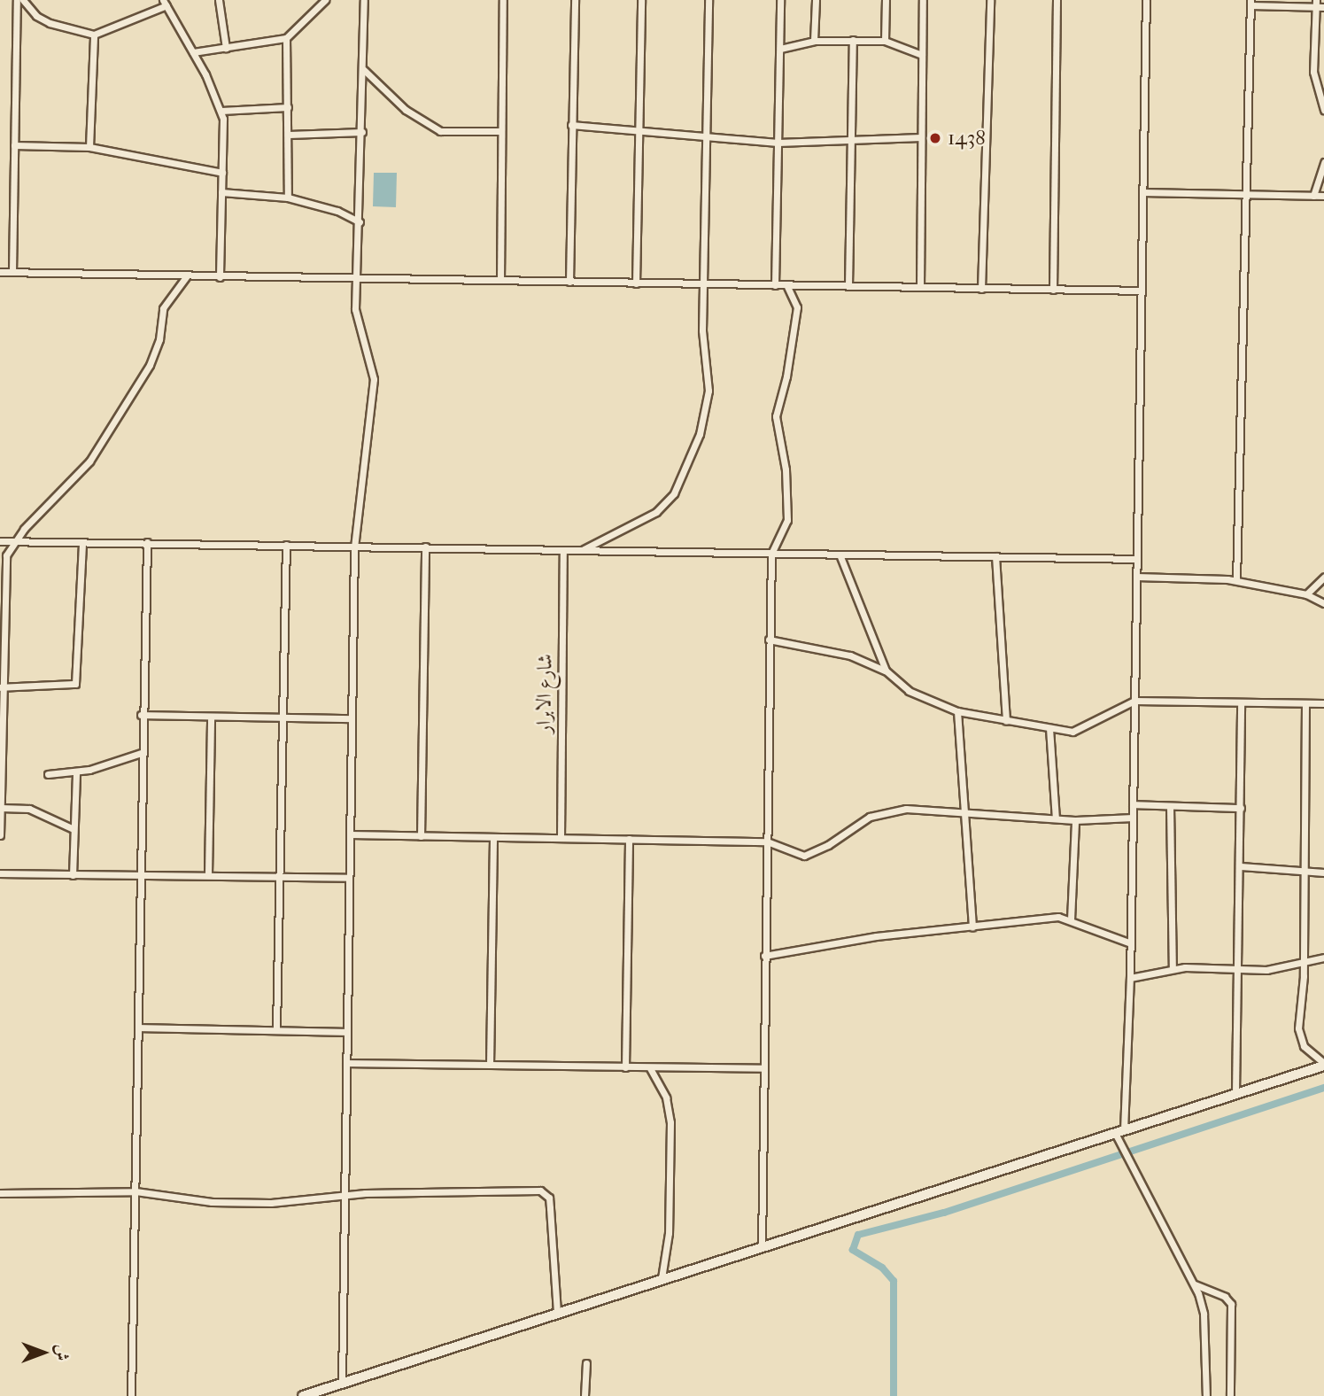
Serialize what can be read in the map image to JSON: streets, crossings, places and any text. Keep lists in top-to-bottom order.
{
  "streets": {
    "street": ["شارع الابرار"]
  },
  "places": ["1438"],
  "north": "right"
}
